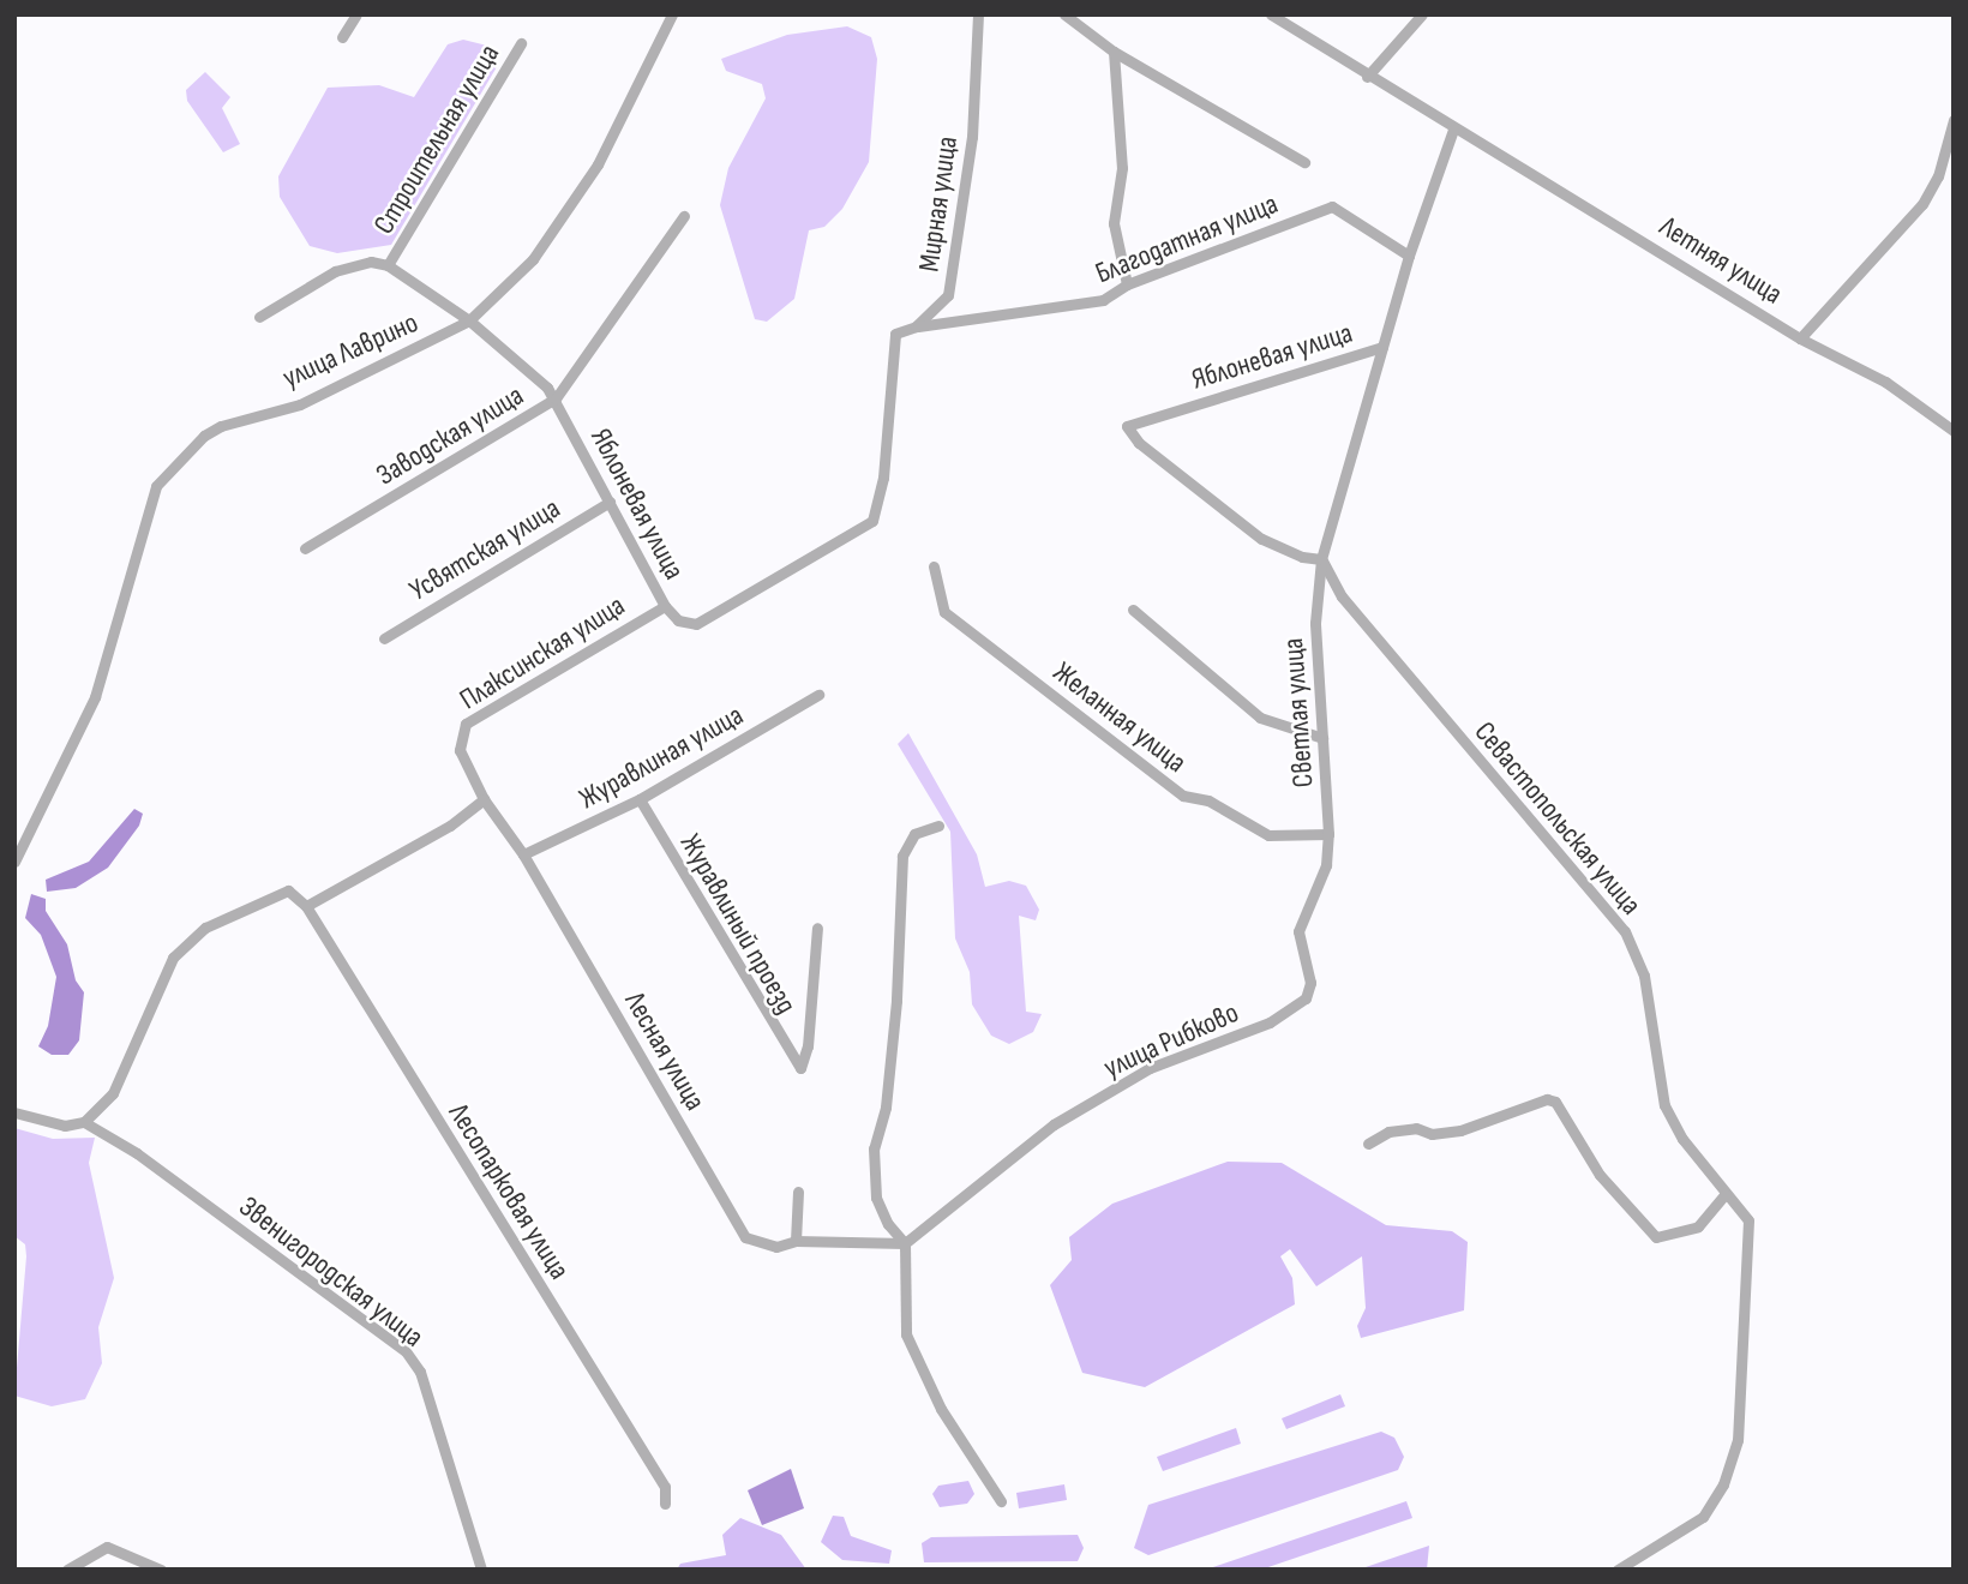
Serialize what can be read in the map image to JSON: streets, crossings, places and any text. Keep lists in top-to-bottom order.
{
  "streets": {
    "street": [
      "Строительная улица",
      "Мирная улица",
      "Благодатная улица",
      "Летняя улица",
      "улица Лаврино",
      "Яблоневая улица",
      "Заводская улица",
      "Усвятская улица",
      "Плаксинская улица",
      "Светлая улица",
      "Желанная улица",
      "Журавлиная улица",
      "Севастопольская улица",
      "Журавлиный проезд",
      "улица Рибково",
      "Лесная улица",
      "Лесопарковая улица",
      "Звенигородская улица"
    ]
  },
  "crossings": [
    ["Строительная улица", "Яблоневая улица"],
    ["Мирная улица", "Благодатная улица"],
    ["Мирная улица", "Яблоневая улица"],
    ["Благодатная улица", "Светлая улица"],
    ["Летняя улица", "Светлая улица"],
    ["улица Лаврино", "Яблоневая улица"],
    ["Яблоневая улица", "Заводская улица"],
    ["Яблоневая улица", "Усвятская улица"],
    ["Яблоневая улица", "Плаксинская улица"],
    ["Яблоневая улица", "Светлая улица"],
    ["Яблоневая улица", "Севастопольская улица"],
    ["Плаксинская улица", "Лесная улица"],
    ["Светлая улица", "Желанная улица"],
    ["Светлая улица", "Севастопольская улица"],
    ["Светлая улица", "улица Рибково"],
    ["Журавлиная улица", "Журавлиный проезд"],
    ["Журавлиная улица", "Лесная улица"],
    ["улица Рибково", "Лесная улица"]
  ]
}
